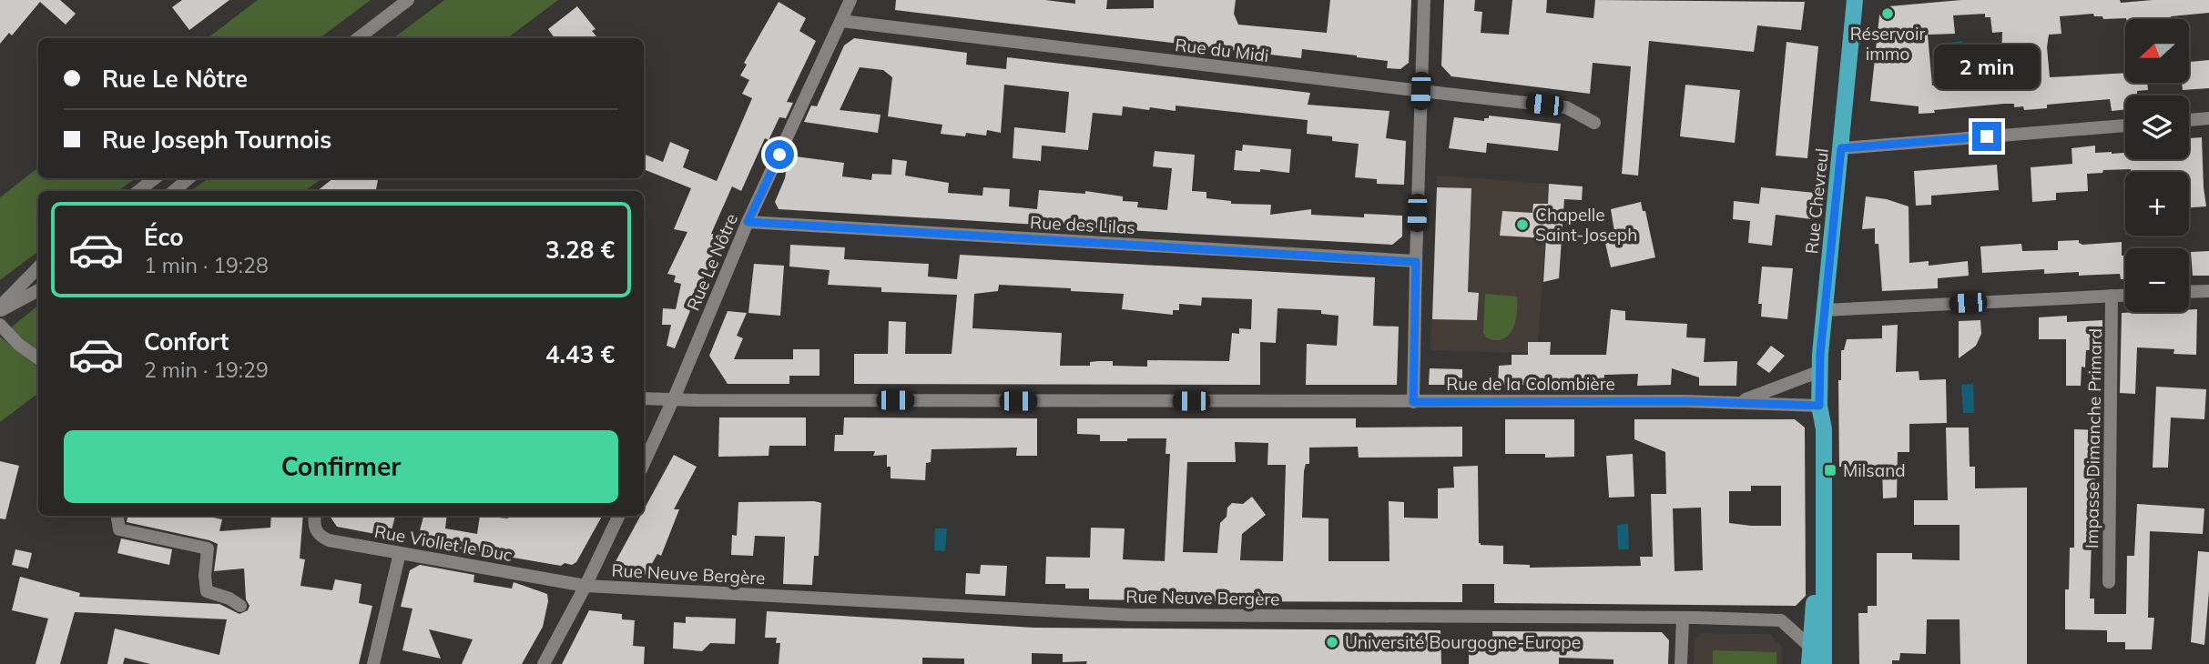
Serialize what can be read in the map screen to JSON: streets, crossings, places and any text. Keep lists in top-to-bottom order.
{
  "streets": {
    "main road": ["Rue Chevreul"],
    "street": [
      "Rue du Midi",
      "Rue des Lilas",
      "Rue Le Nôtre",
      "Rue de la Colombière",
      "Impasse Dimanche Primard",
      "Rue Viollet le Duc",
      "Rue Neuve Bergère"
    ]
  },
  "crossings": [
    ["Rue du Midi", "Rue Le Nôtre"],
    ["Rue Chevreul", "Rue de la Colombière"],
    ["Rue Chevreul", "Rue Neuve Bergère"],
    ["Rue des Lilas", "Rue Le Nôtre"],
    ["Rue Le Nôtre", "Rue de la Colombière"],
    ["Rue Viollet le Duc", "Rue Neuve Bergère"]
  ],
  "places": {
    "other": ["Réservoir immo", "Chapelle Saint-Joseph", "Université Bourgogne-Europe"],
    "transit": ["Milsand"]
  },
  "north": "left",
  "page": {
    "map_buttons": ["+", "−"],
    "banner": ["Rue Le Nôtre", "Rue Joseph Tournois"],
    "bubble": "2 min",
    "list": [
      {
        "name": "Éco",
        "note": "1 min · 19:28",
        "value": "3.28 €"
      },
      {
        "name": "Confort",
        "note": "2 min · 19:29",
        "value": "4.43 €"
      }
    ],
    "buttons": "Confirmer"
  }
}
